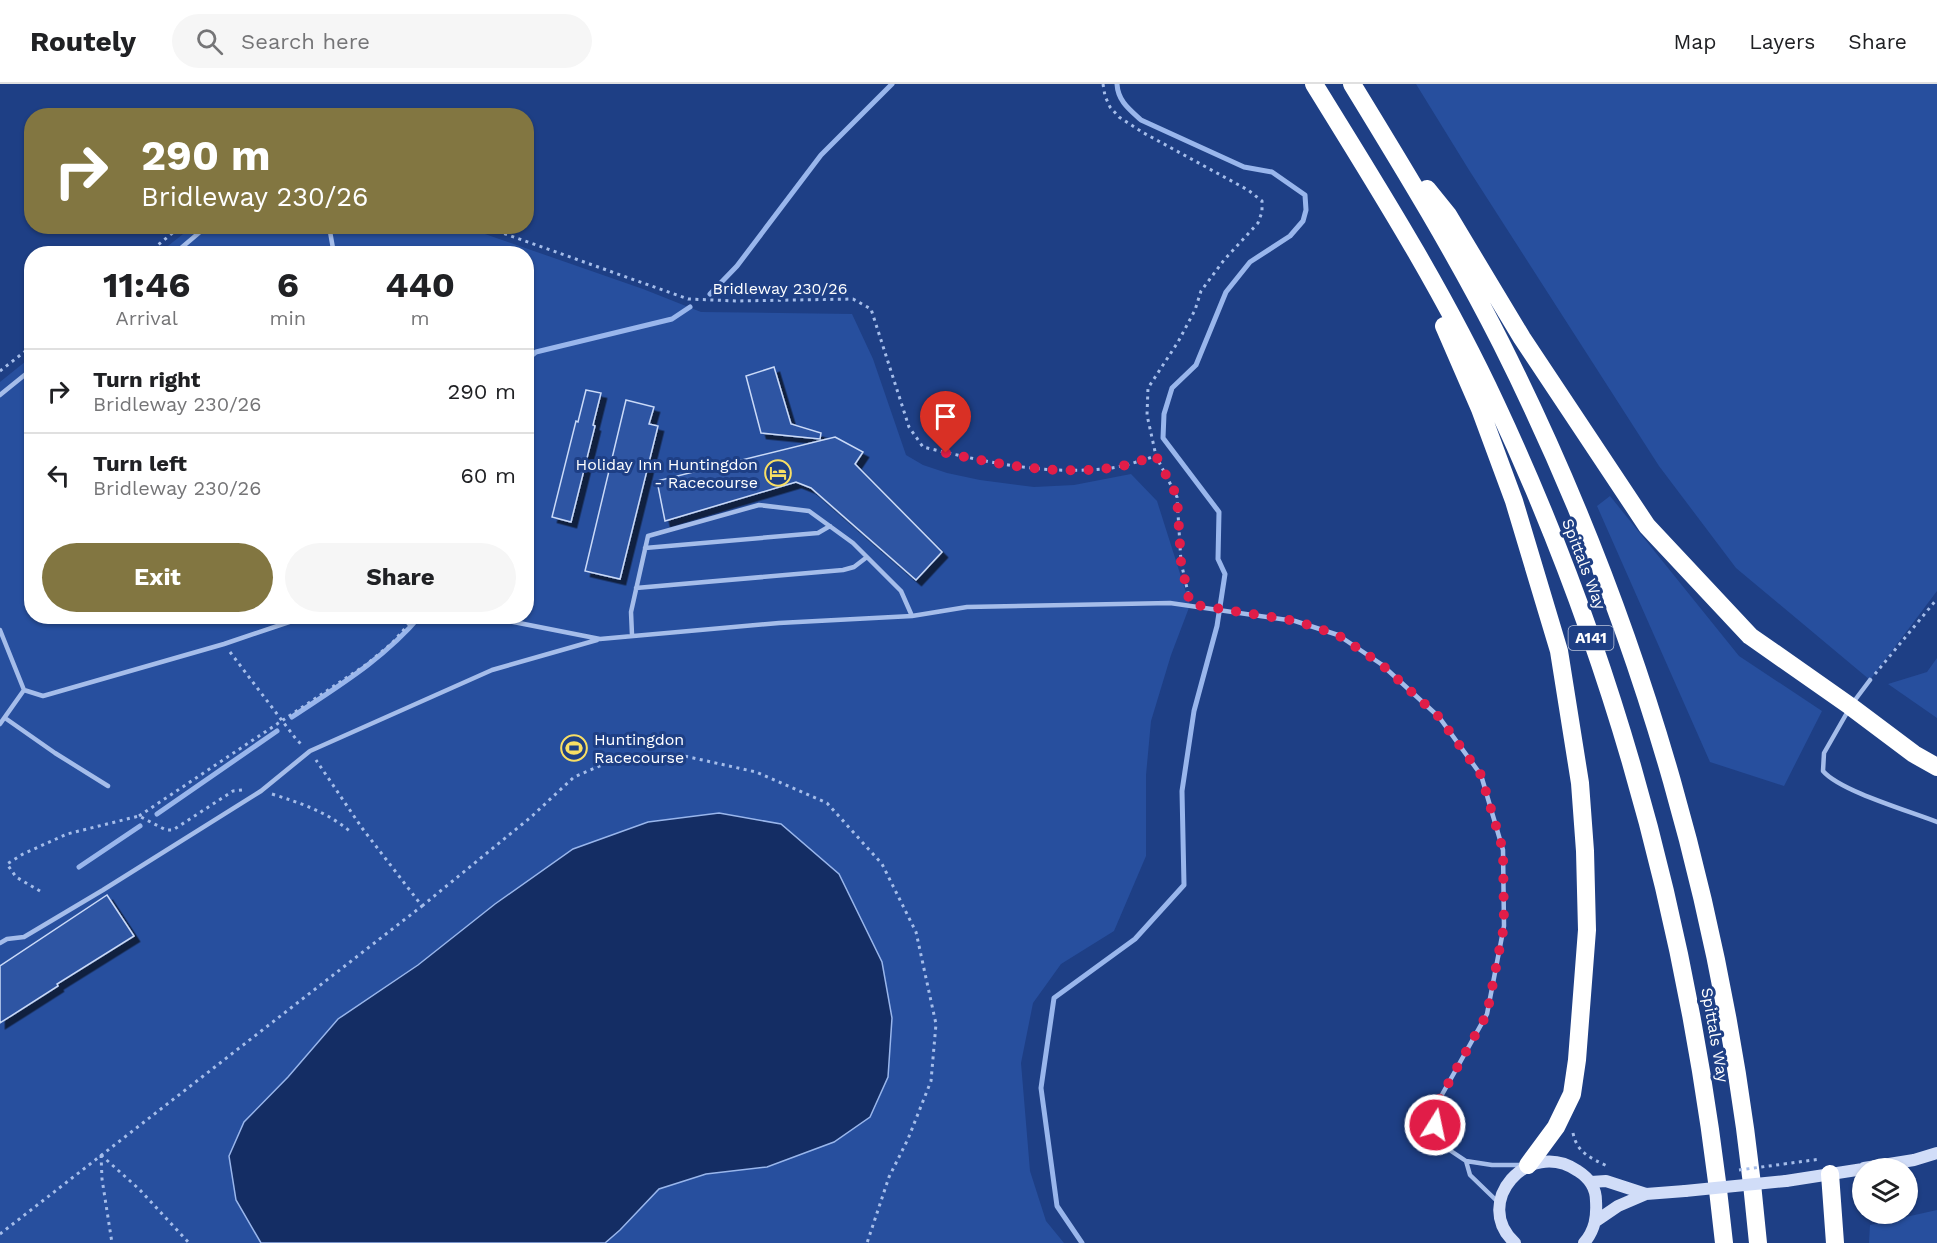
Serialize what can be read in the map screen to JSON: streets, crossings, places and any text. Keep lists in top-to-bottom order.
{
  "streets": {
    "highway": ["Spittals Way", "A141"],
    "path": ["Bridleway 230/26"]
  },
  "places": {
    "hotel": ["Holiday Inn Huntingdon - Racecourse"],
    "sports": ["Huntingdon Racecourse"]
  },
  "page": {
    "header": "Routely",
    "search": "Search here",
    "nav": ["Map", "Layers", "Share"],
    "turn": ["290 m", "Bridleway 230/26"],
    "eta": [
      "11:46",
      "Arrival",
      "6",
      "min",
      "440",
      "m"
    ],
    "list": [
      {
        "name": "Turn right",
        "note": "Bridleway 230/26",
        "value": "290 m"
      },
      {
        "name": "Turn left",
        "note": "Bridleway 230/26",
        "value": "60 m"
      }
    ],
    "buttons": ["Exit", "Share"]
  }
}
